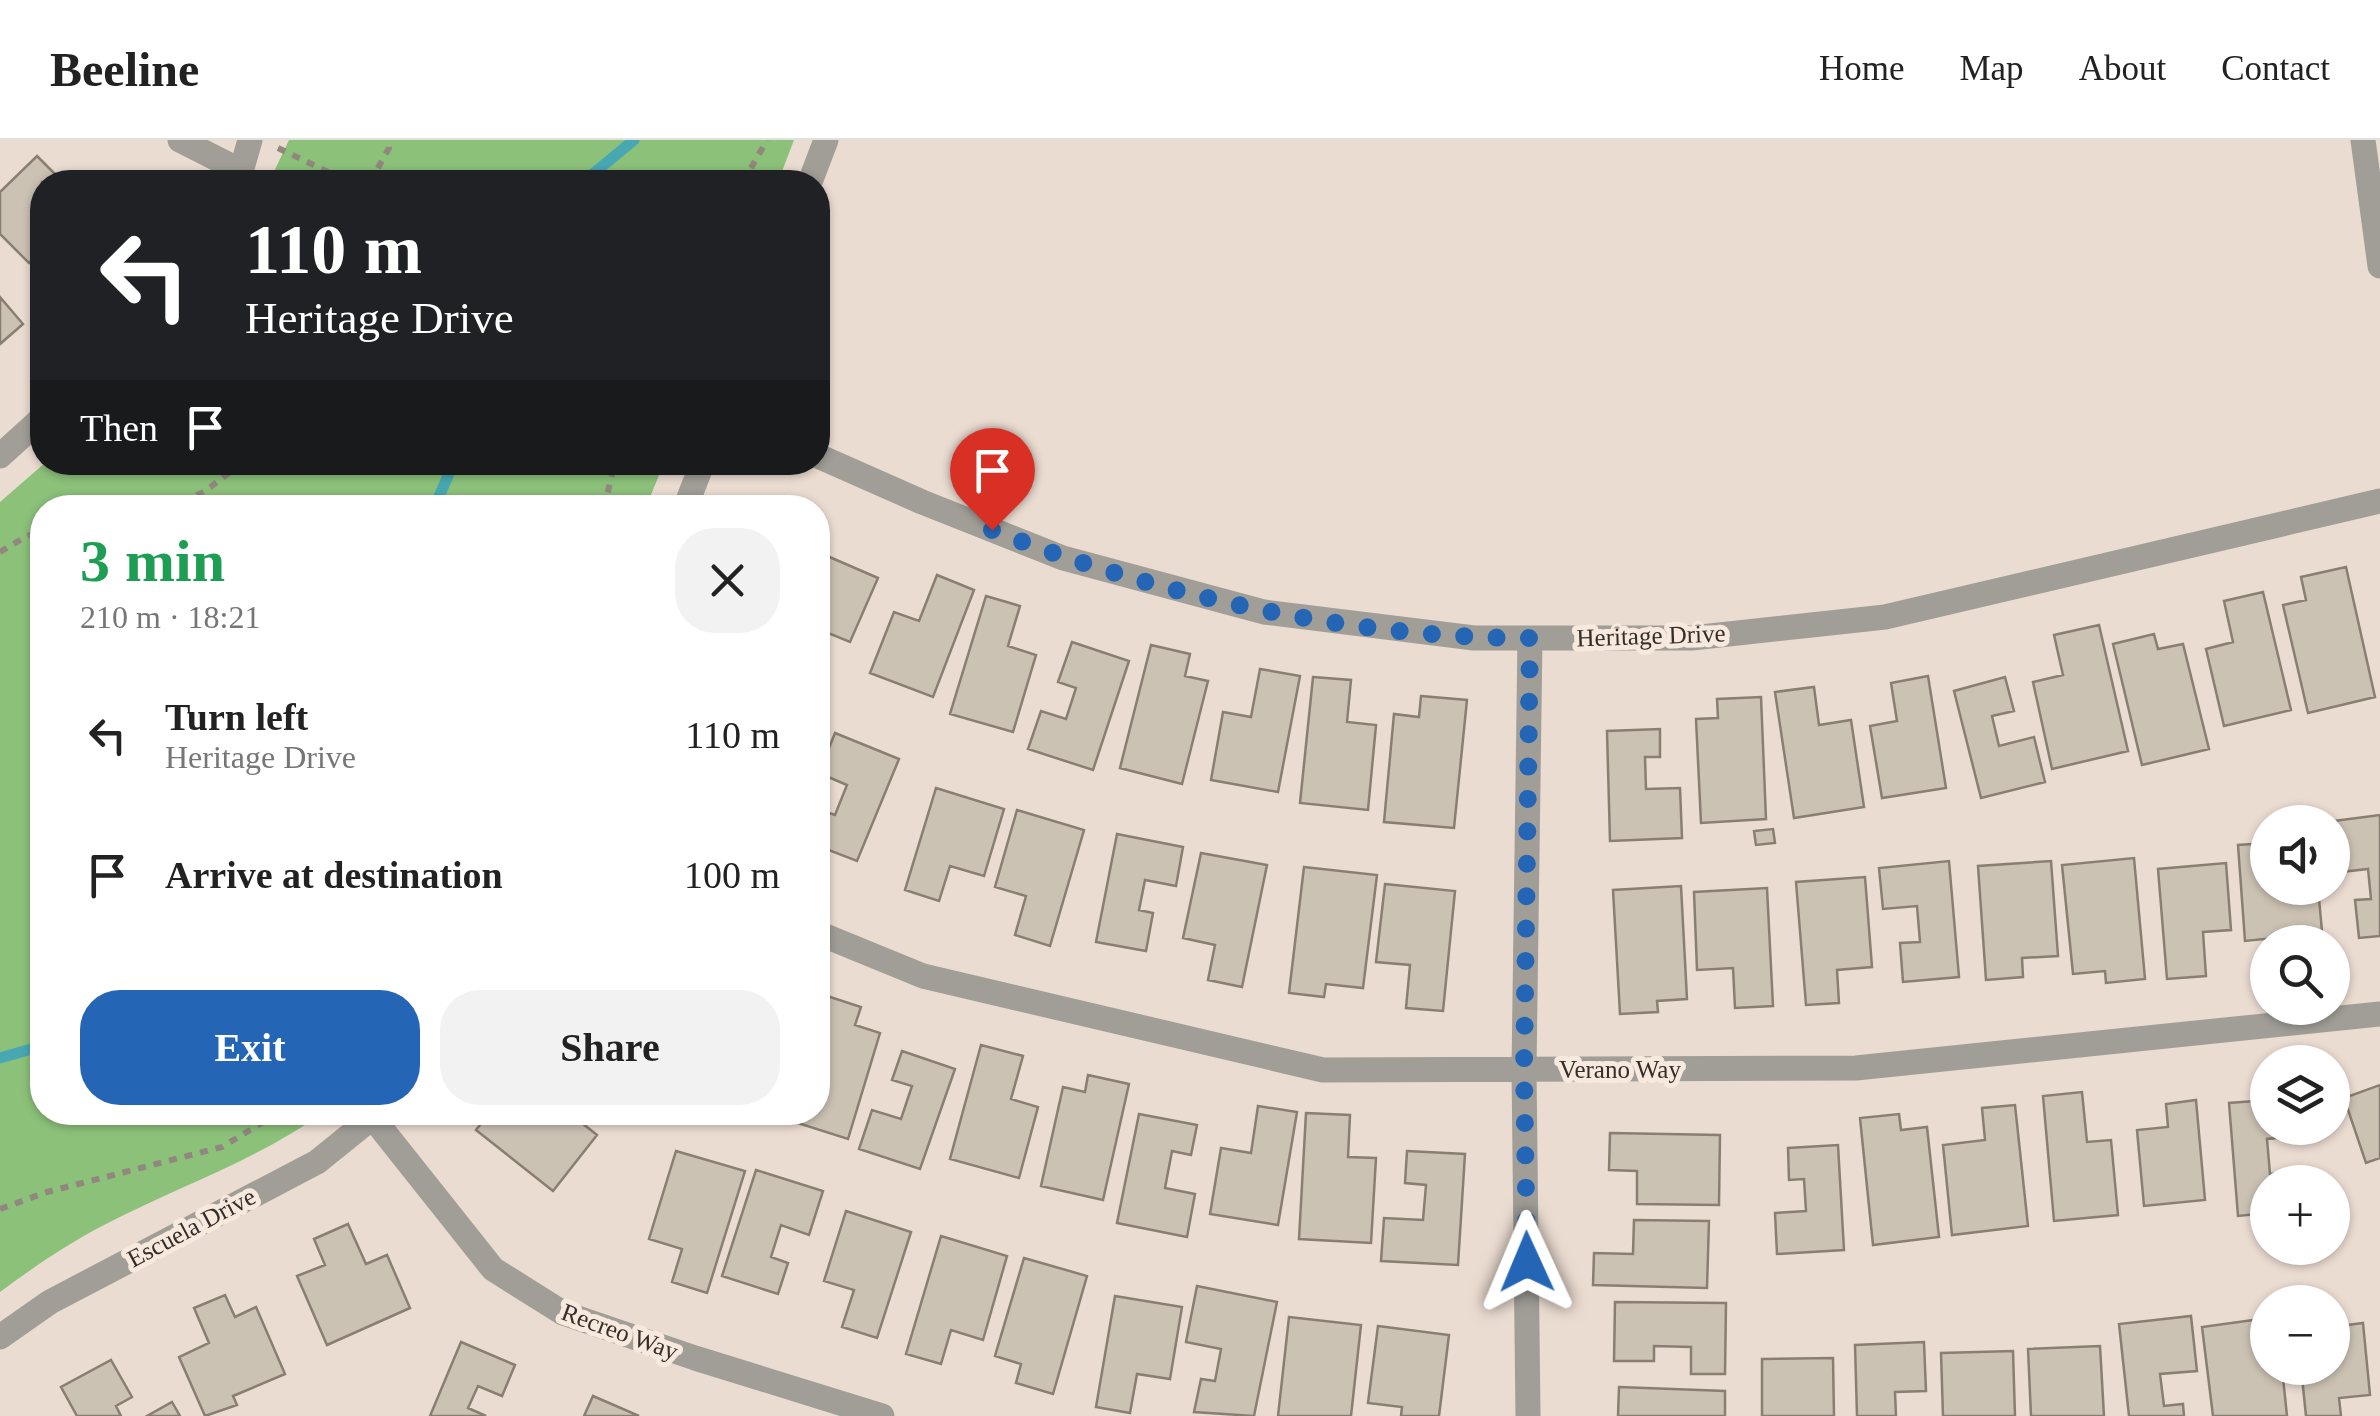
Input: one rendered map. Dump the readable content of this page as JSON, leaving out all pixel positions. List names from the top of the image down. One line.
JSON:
{"streets":{"street":["Heritage Drive","Verano Way","Escuela Drive","Recreo Way"]},"page":{"header":"Beeline","nav":["Home","Map","About","Contact"],"turn":["110 m","Heritage Drive"],"then":"Then","heading":["3 min","210 m · 18:21"],"list":[{"name":"Turn left","note":"Heritage Drive","value":"110 m"},{"name":"Arrive at destination","value":"100 m"}],"map_buttons":["+","−"],"buttons":["Exit","Share"]}}
